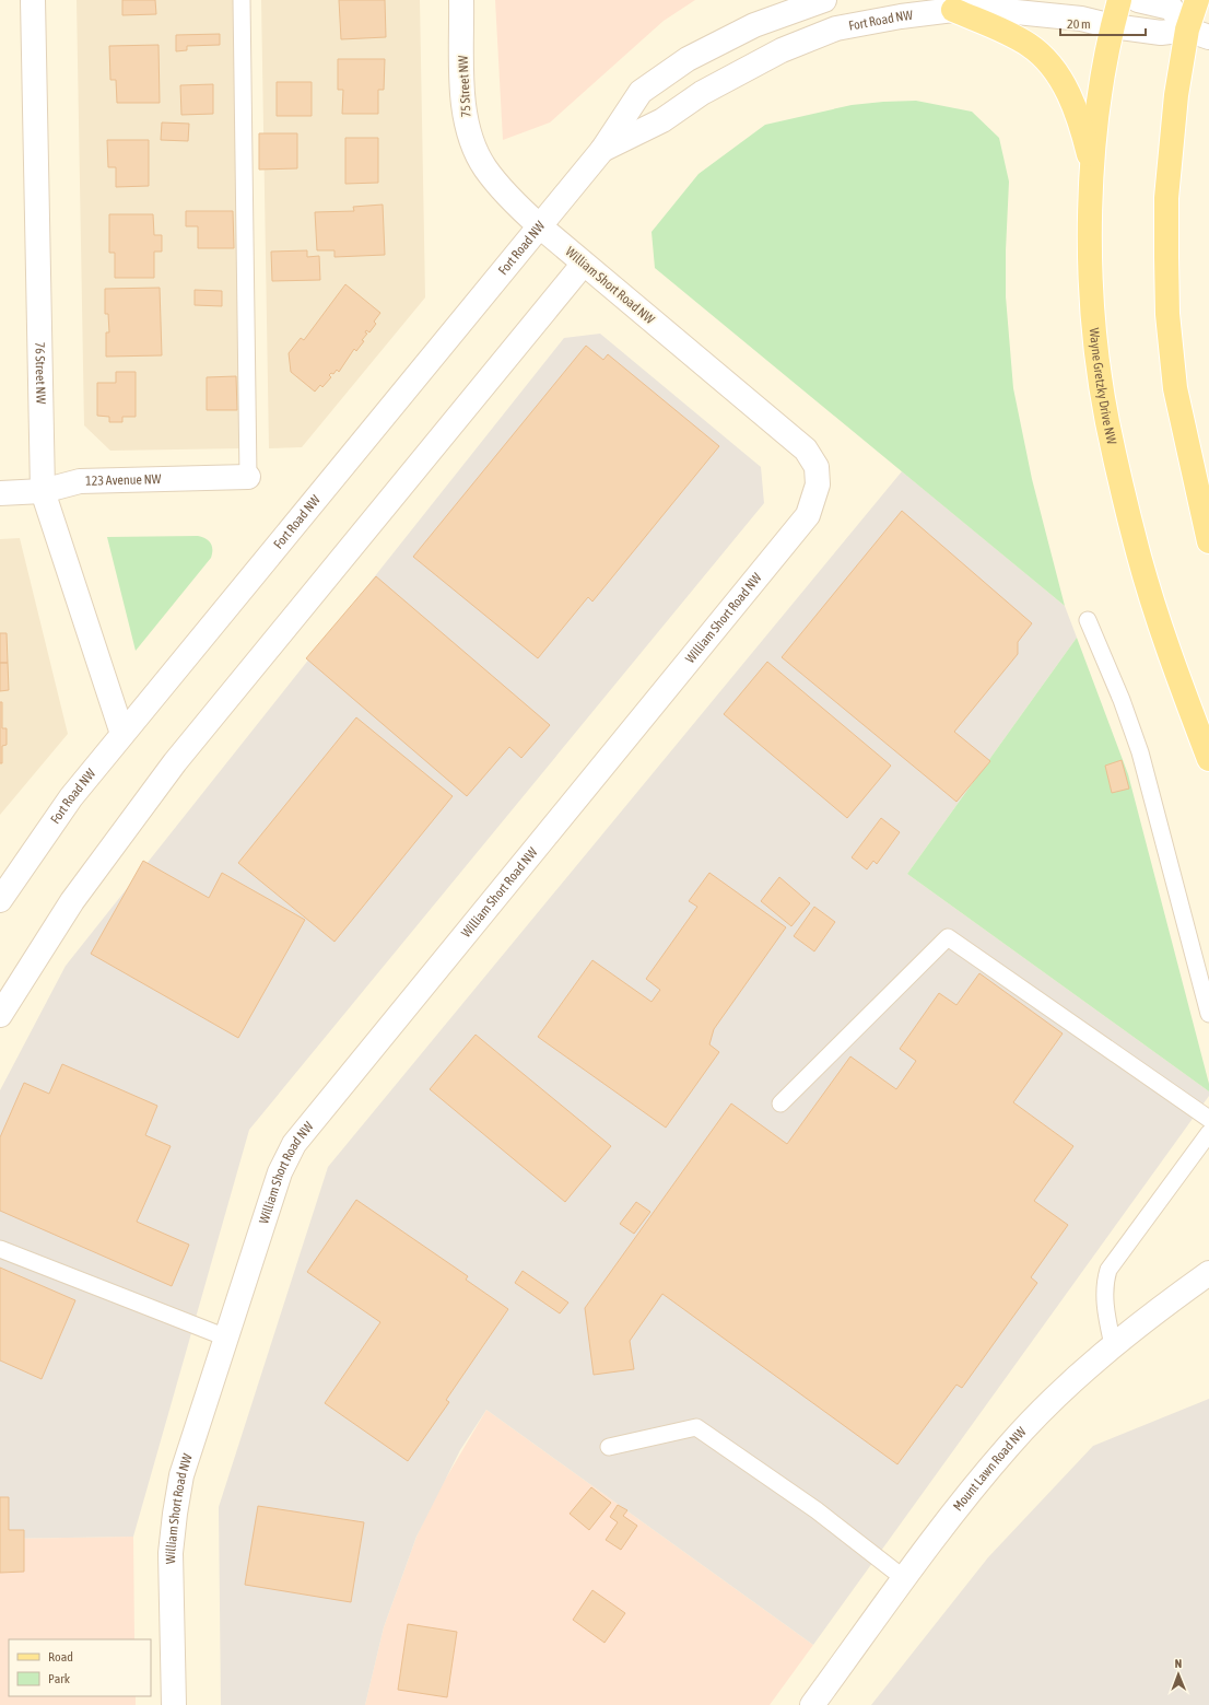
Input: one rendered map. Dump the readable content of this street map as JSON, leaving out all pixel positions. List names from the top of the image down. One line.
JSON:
{"streets":{"main road":["Wayne Gretzky Drive NW"],"street":["Fort Road NW","75 Street NW","William Short Road NW","76 Street NW","123 Avenue NW","Mount Lawn Road NW"]},"crossings":[["Fort Road NW","75 Street NW"],["Fort Road NW","William Short Road NW"],["Fort Road NW","76 Street NW"],["Fort Road NW","Wayne Gretzky Drive NW"],["75 Street NW","William Short Road NW"],["76 Street NW","123 Avenue NW"]],"legend":["Road","Park"],"scale_bar":"20 m","north":"top"}
